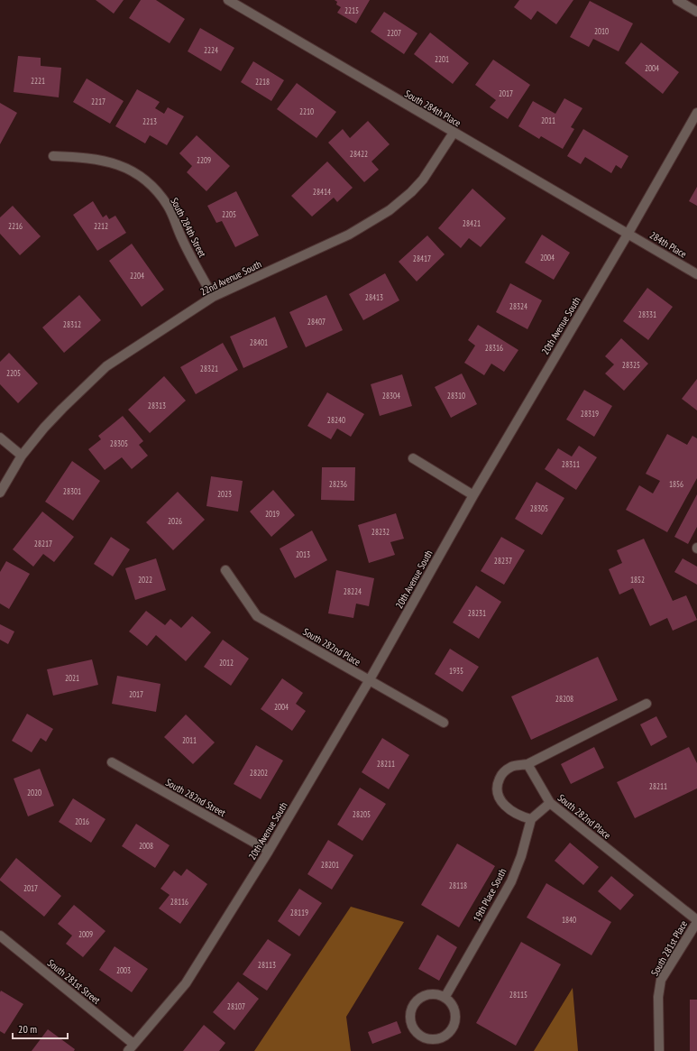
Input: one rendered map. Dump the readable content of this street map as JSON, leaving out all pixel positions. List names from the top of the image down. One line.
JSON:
{"streets":{"street":["South 284th Place","South 284th Street","284th Place","22nd Avenue South","20th Avenue South","South 282nd Place","South 282nd Street","19th Place South","South 281st Place","South 281st Street"]},"crossings":[["South 284th Place","284th Place"],["South 284th Place","22nd Avenue South"],["South 284th Place","20th Avenue South"],["South 284th Street","22nd Avenue South"],["284th Place","20th Avenue South"],["20th Avenue South","South 282nd Place"],["20th Avenue South","South 282nd Street"],["20th Avenue South","South 281st Street"],["South 282nd Place","19th Place South"],["South 282nd Place","South 281st Place"]],"house_numbers":["2215","2010","2207","2224","2201","2004","2221","2218","2017","2217","2210","2011","2213","28422","2209","28414","2205","28421","2216","2212","2004","28417","2204","28413","28324","28331","28407","28312","28401","28316","28325","28321","2205","28304","28310","28313","28319","28240","28305","28311","28236","1856","28301","2023","28305","2019","2026","28232","28217","2013","28237","2022","1852","28224","28231","2012","1935","2021","2017","28208","2004","2011","28211","28202","28211","2020","28205","2016","2008","28201","28118","2017","28116","28119","1840","2009","28113","2003","28115","28107"],"scale_bar":"20 m"}
